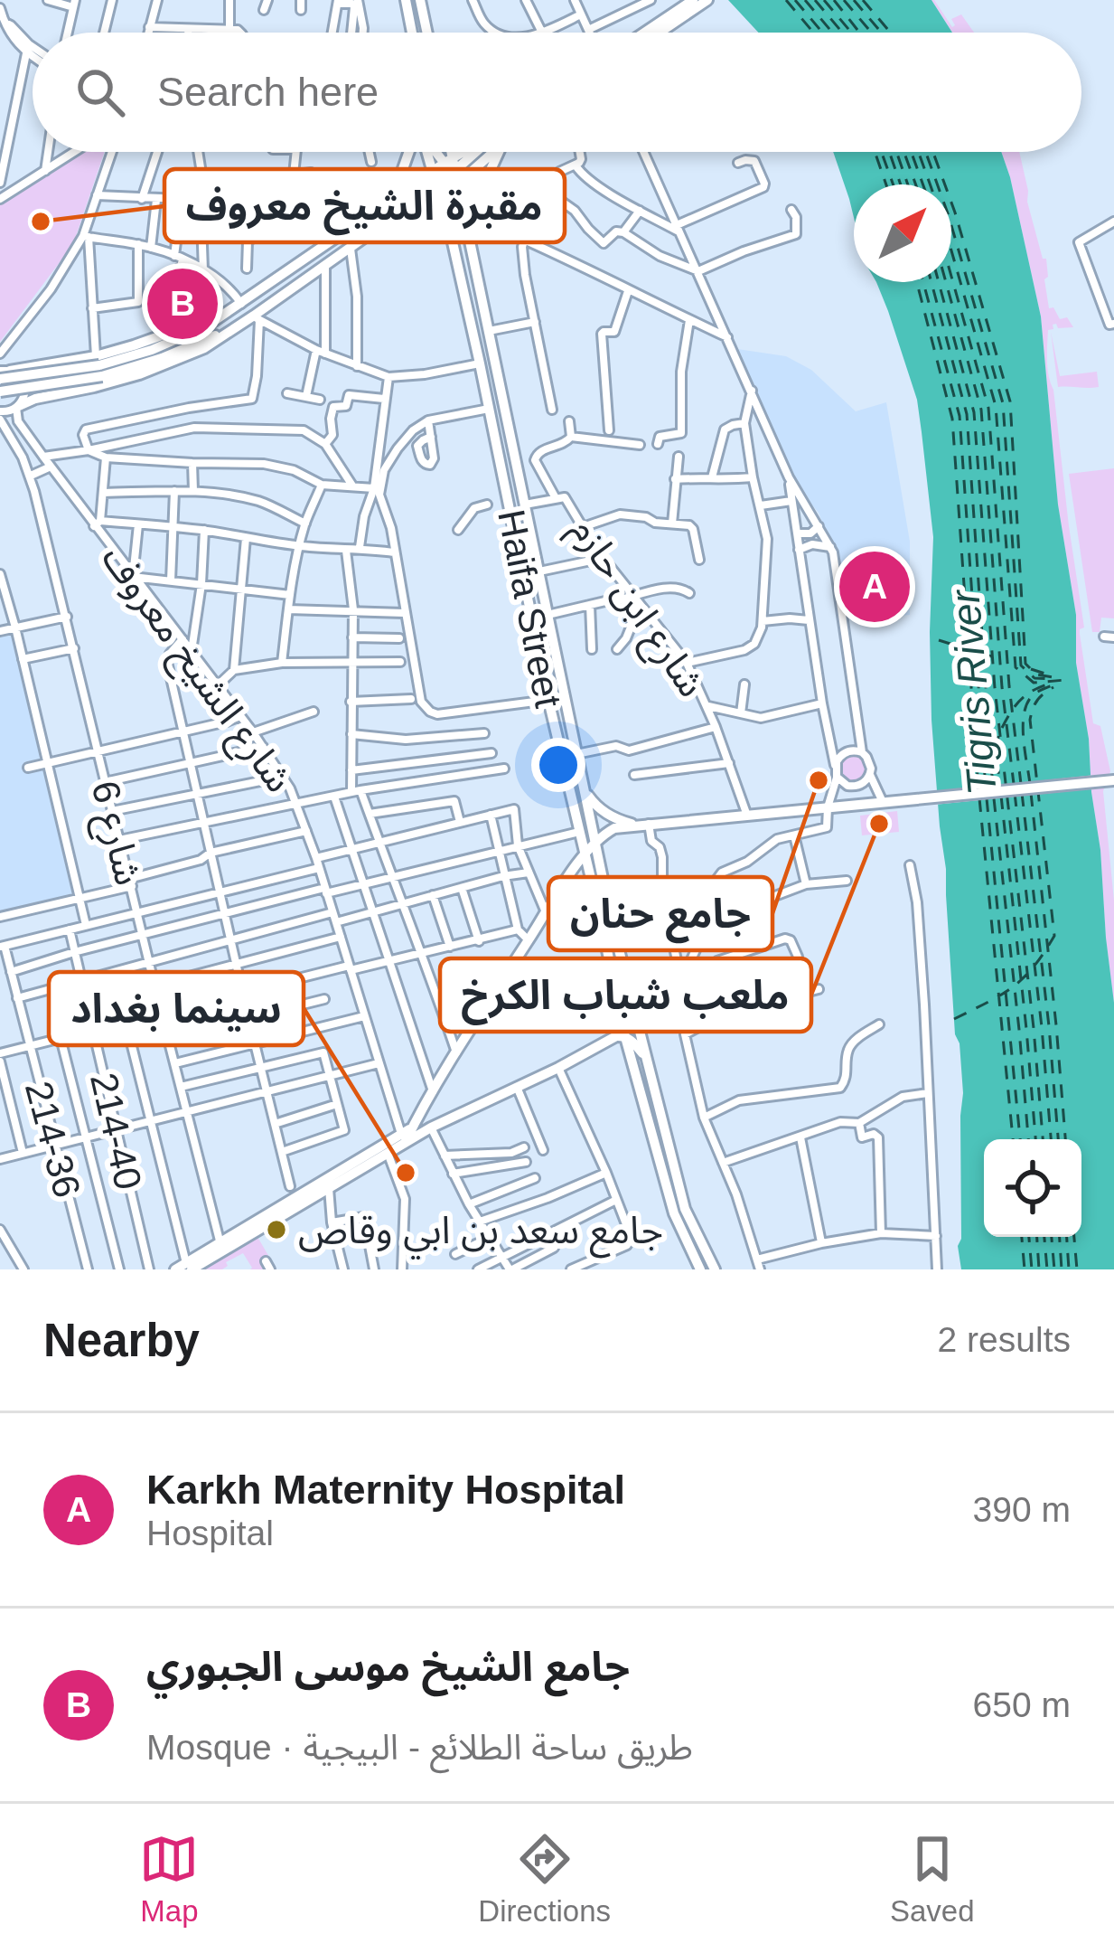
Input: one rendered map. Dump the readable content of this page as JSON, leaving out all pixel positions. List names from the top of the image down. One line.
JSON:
{"streets":{"main road":["Haifa Street"],"street":["شارع ابن حازم","شارع الشيخ معروف","شارع 6","214-40","214-36"]},"crossings":[["شارع ابن حازم","Haifa Street"]],"water":["Tigris River"],"places":["مقبرة الشيخ معروف","جامع حنان","ملعب شباب الكرخ","سينما بغداد","جامع سعد بن ابي وقاص"],"north":"top right","page":{"search":"Search here","pins":["B","A"],"heading":["Nearby","2 results"],"list":[{"mark":"A","name":"Karkh Maternity Hospital","note":"Hospital","value":"390 m"},{"mark":"B","name":"جامع الشيخ موسى الجبوري","note":"Mosque · طريق ساحة الطلائع - البيجية","value":"650 m"}],"nav":["Map","Directions","Saved"]}}
